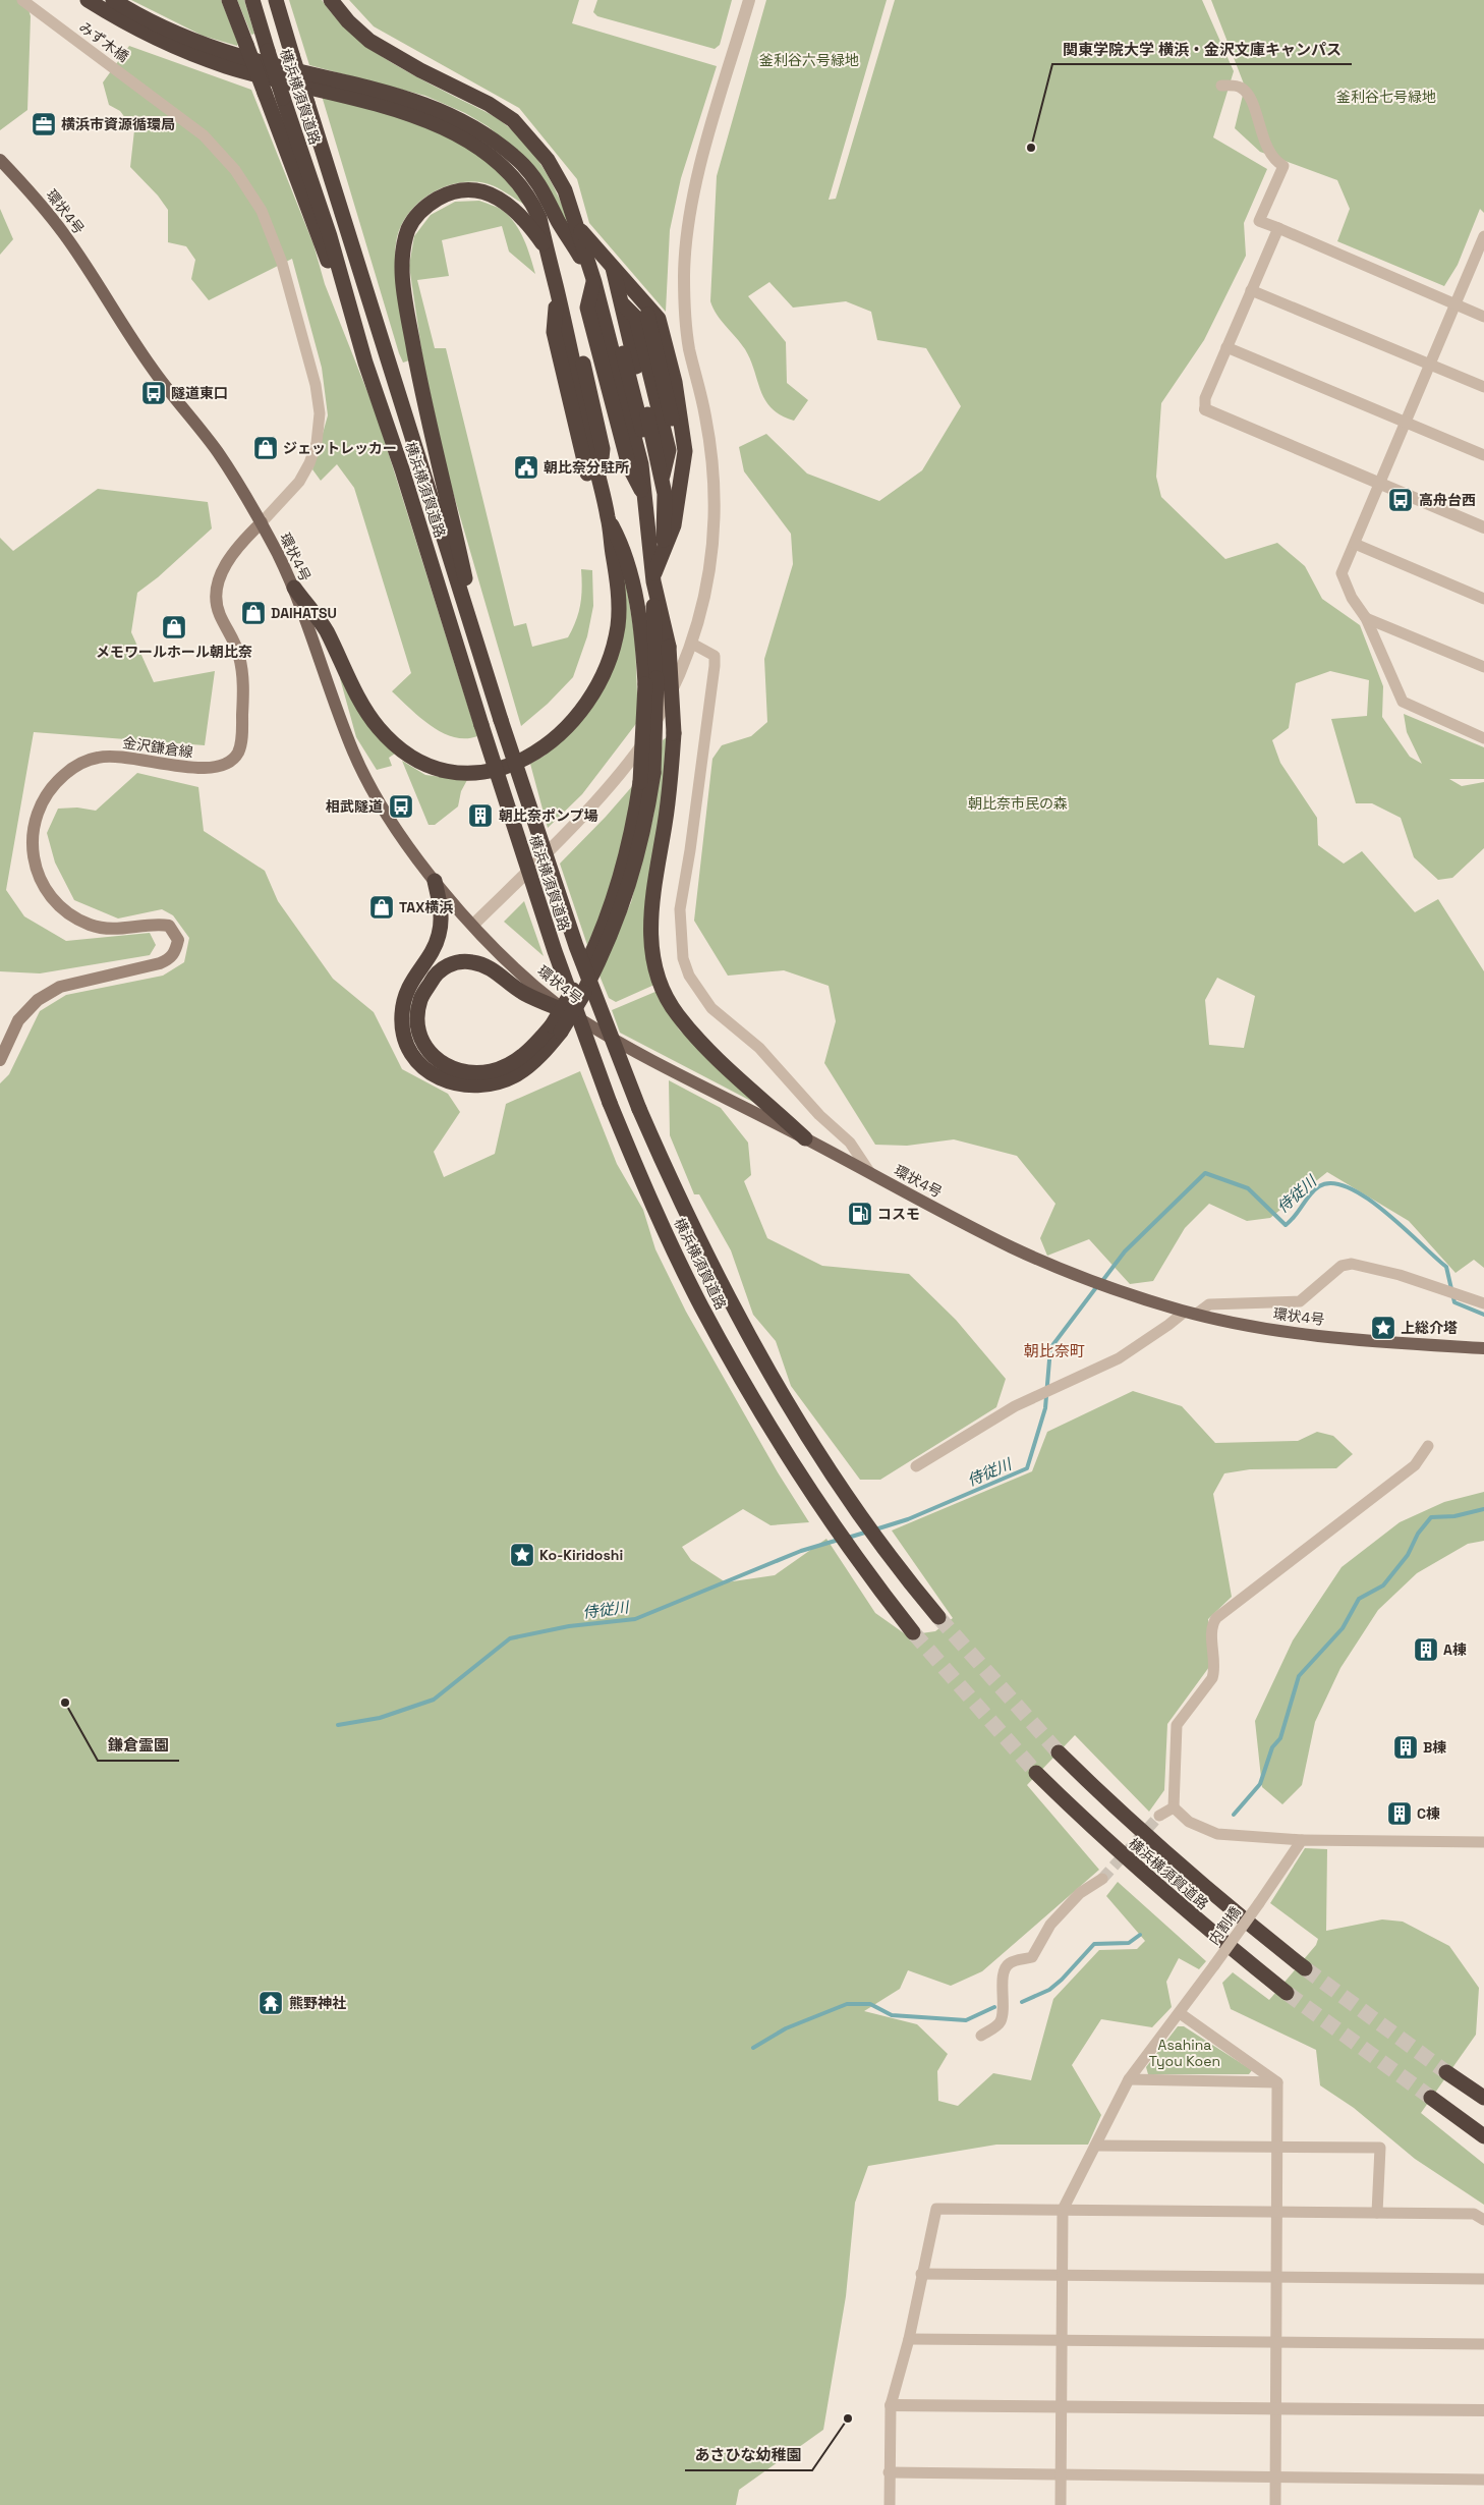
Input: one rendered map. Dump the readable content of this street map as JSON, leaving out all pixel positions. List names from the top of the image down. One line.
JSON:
{"streets":{"highway":["横浜横須賀道路"],"main road":["環状4号","金沢鎌倉線"],"street":["みず木橋","内割橋"]},"crossings":[["みず木橋","環状4号"],["みず木橋","金沢鎌倉線"],["環状4号","金沢鎌倉線"]],"districts":["朝比奈町"],"water":["侍従川"],"parks":["釜利谷六号緑地","釜利谷七号緑地","朝比奈市民の森","Asahina Tyou Koen"],"places":{"office":["横浜市資源循環局"],"other":["関東学院大学 横浜・金沢文庫キャンパス","鎌倉霊園","あさひな幼稚園"],"bus stop":["隧道東口","高舟台西","相武隧道"],"shop":["ジェットレッカー","DAIHATSU","メモワールホール朝比奈","TAX横浜"],"public building":["朝比奈分駐所"],"building":["朝比奈ポンプ場","A棟","B棟","C棟"],"fuel station":["コスモ"],"place":["上総介塔","Ko-Kiridoshi"],"temple":["熊野神社"]}}
